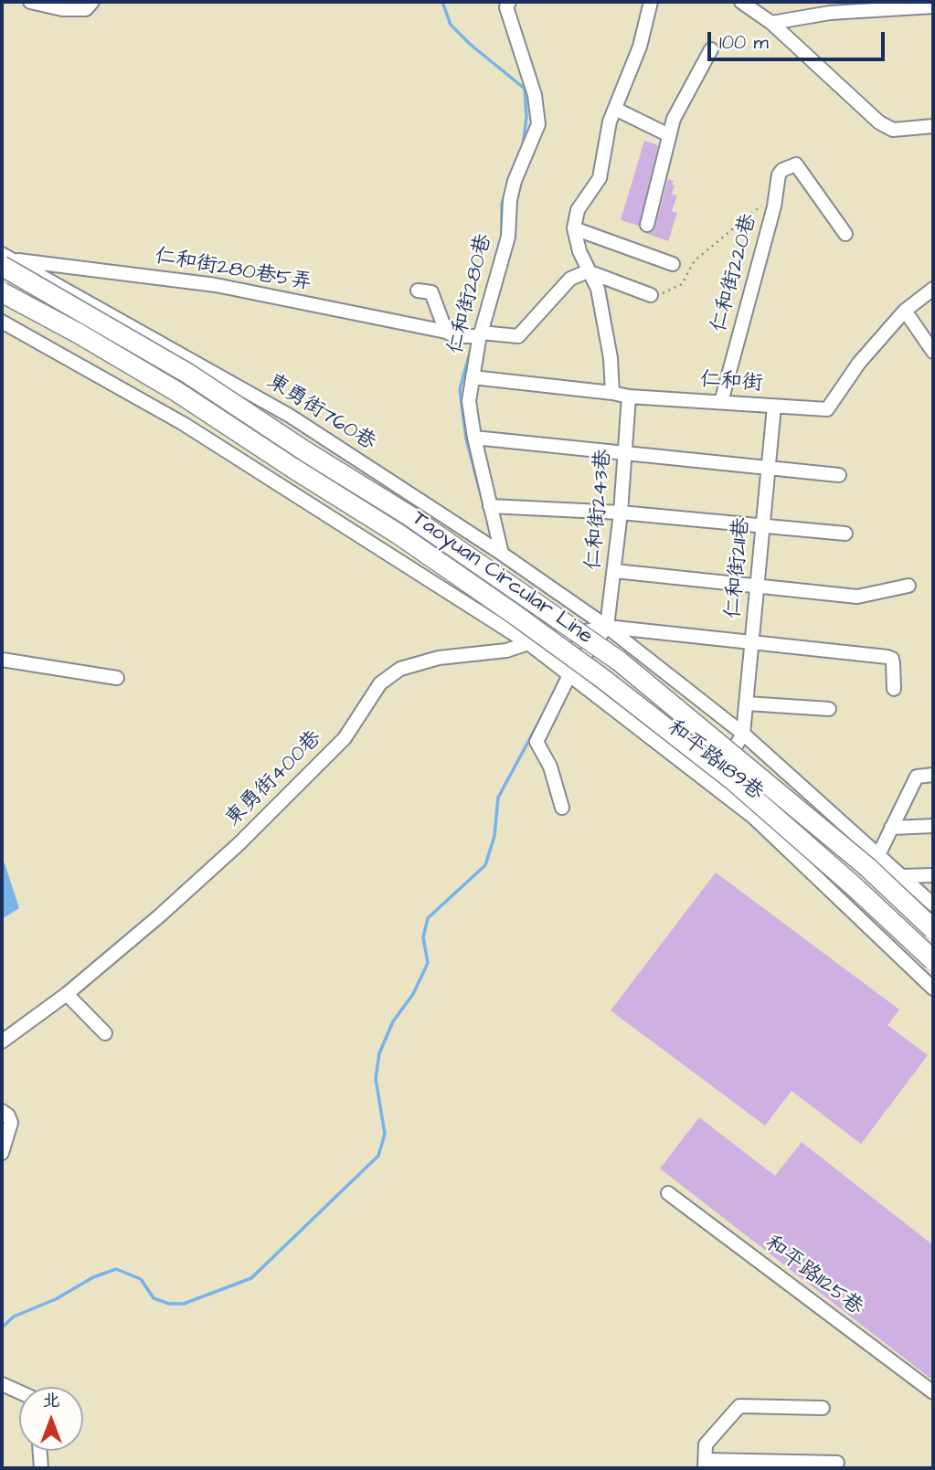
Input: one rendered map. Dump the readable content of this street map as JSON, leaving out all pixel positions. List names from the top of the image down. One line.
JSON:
{"streets":{"highway":["Taoyuan Circular Line"],"street":["仁和街280巷5弄","仁和街220巷","仁和街280巷","仁和街","東勇街760巷","仁和街243巷","仁和街211巷","和平路1189巷","東勇街400巷","和平路1125巷"]},"crossings":[["仁和街280巷5弄","仁和街280巷"],["仁和街280巷5弄","東勇街760巷"],["仁和街280巷5弄","Taoyuan Circular Line"],["仁和街220巷","仁和街"],["仁和街280巷","仁和街"],["仁和街280巷","東勇街760巷"],["仁和街","仁和街243巷"],["仁和街","仁和街211巷"],["東勇街760巷","仁和街243巷"],["東勇街760巷","Taoyuan Circular Line"],["東勇街760巷","和平路1189巷"],["東勇街760巷","東勇街400巷"],["仁和街243巷","和平路1189巷"],["仁和街243巷","東勇街400巷"],["仁和街211巷","和平路1189巷"],["和平路1189巷","東勇街400巷"]],"scale_bar":"100 m","north":"top"}
